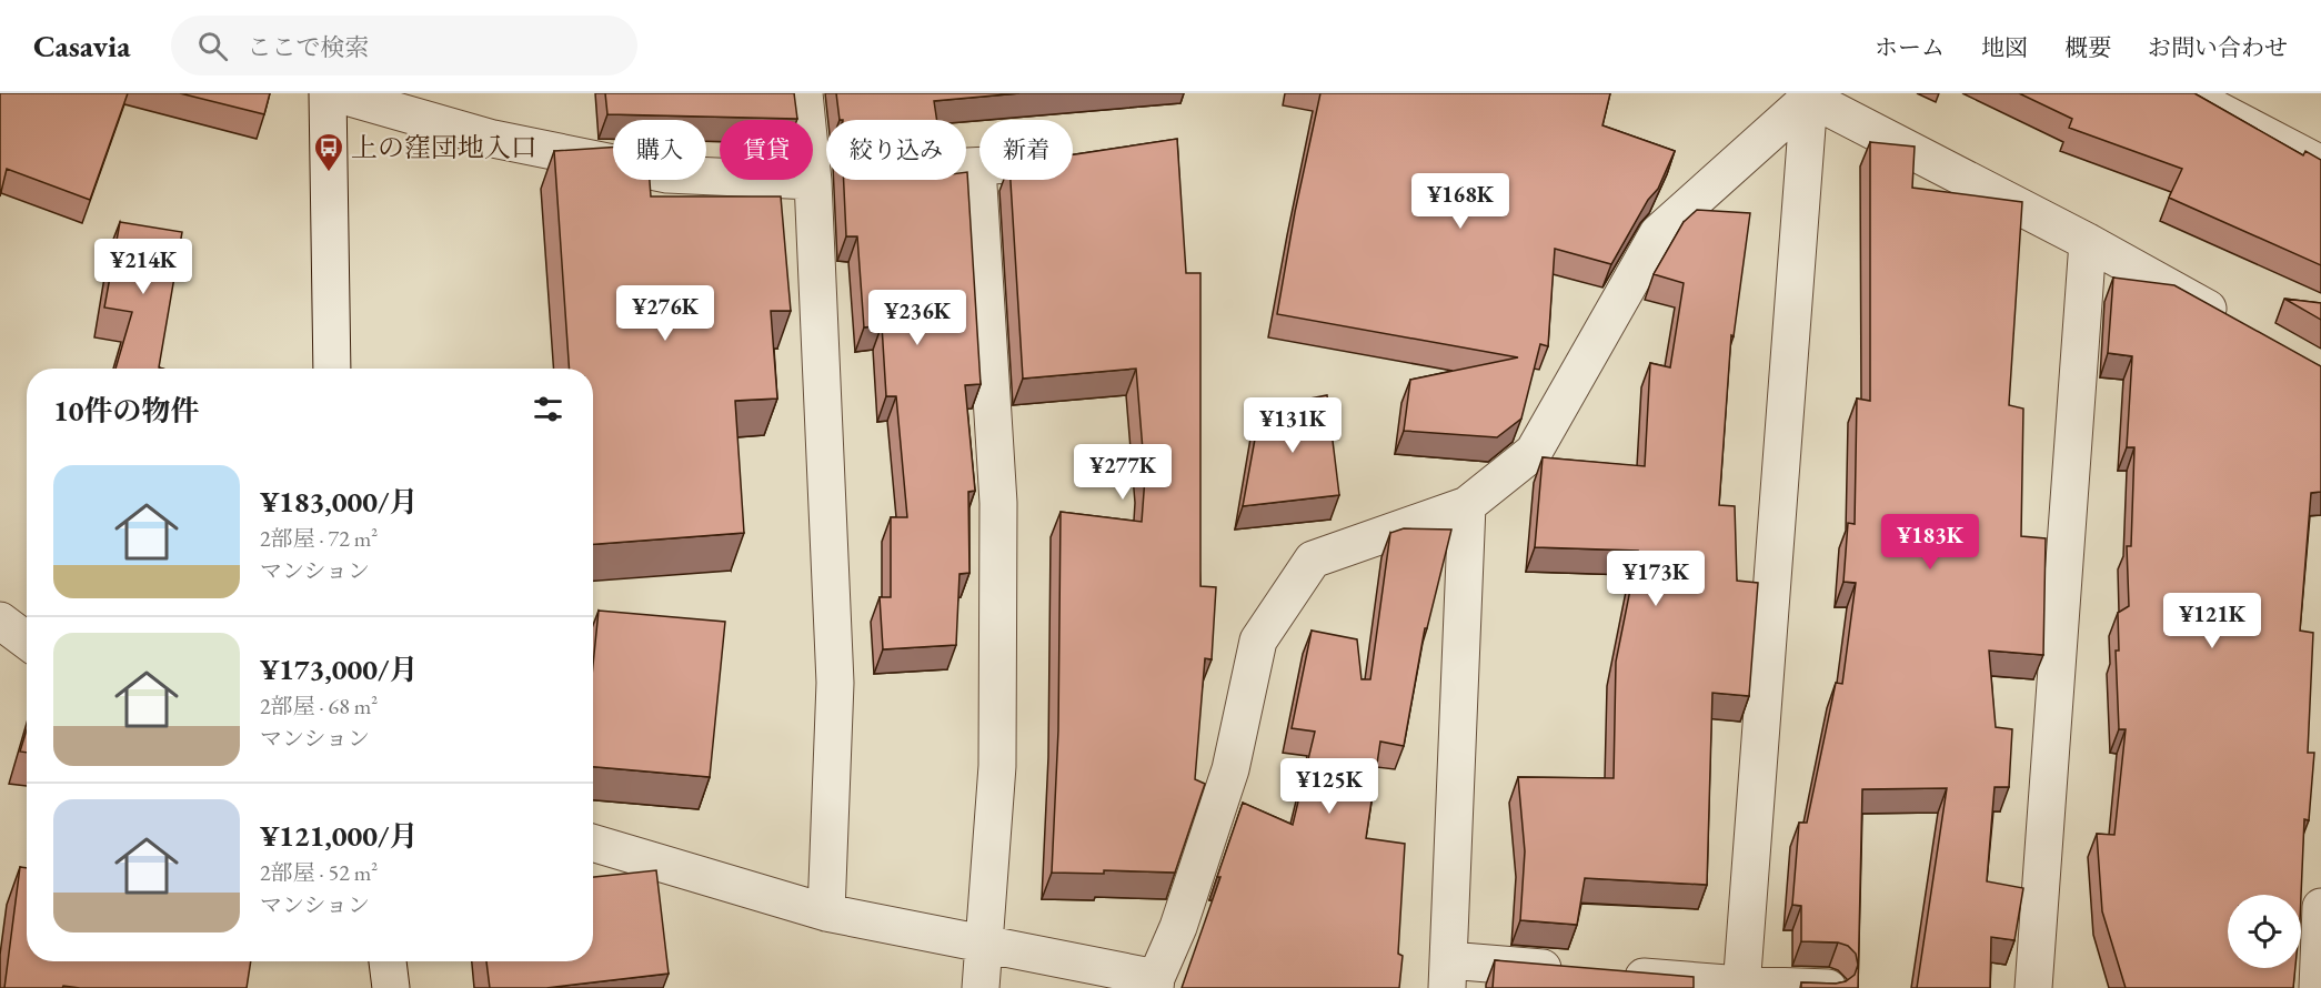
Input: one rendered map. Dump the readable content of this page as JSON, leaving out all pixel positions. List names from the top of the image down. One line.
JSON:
{"places":{"bus stop":["上の窪団地入口"]},"page":{"header":"Casavia","search":"ここで検索","nav":["ホーム","地図","概要","お問い合わせ"],"chip":["購入","賃貸","絞り込み","新着"],"price":["¥168K","¥214K","¥276K","¥236K","¥131K","¥277K","¥183K","¥173K","¥121K","¥125K"],"heading":"10件の物件","list":[{"name":"¥183,000/月","note":"2部屋 · 72 m² · マンション"},{"name":"¥173,000/月","note":"2部屋 · 68 m² · マンション"},{"name":"¥121,000/月","note":"2部屋 · 52 m² · マンション"}]}}
